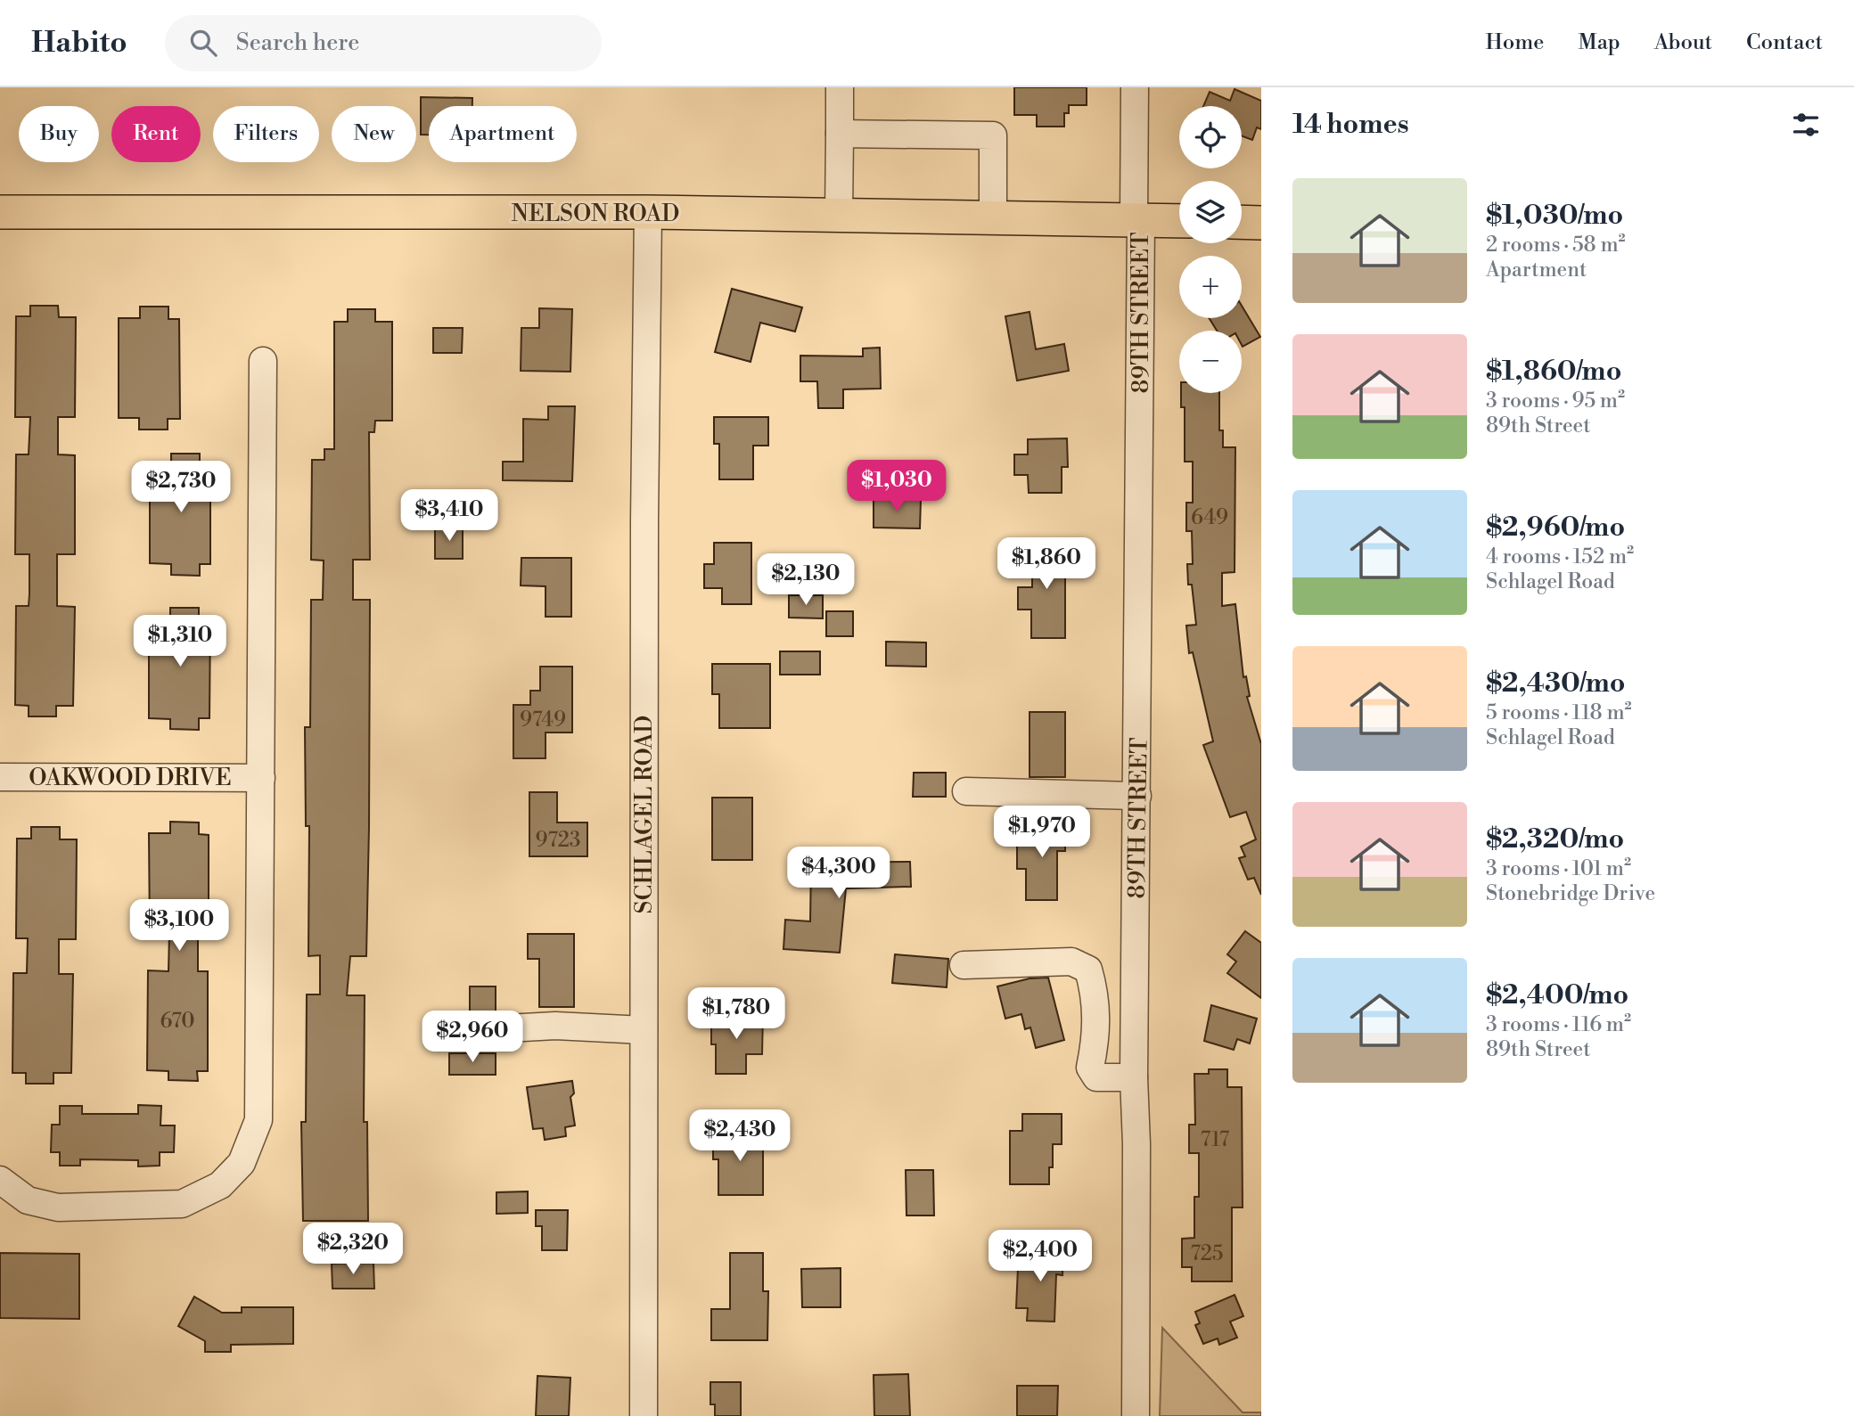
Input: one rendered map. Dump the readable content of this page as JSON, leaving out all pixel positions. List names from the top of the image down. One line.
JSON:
{"streets":{"main road":["NELSON ROAD"],"street":["89TH STREET","OAKWOOD DRIVE","SCHLAGEL ROAD"]},"crossings":[["NELSON ROAD","89TH STREET"],["NELSON ROAD","SCHLAGEL ROAD"]],"house_numbers":["649","9749","9723","670","717","725"],"page":{"header":"Habito","search":"Search here","nav":["Home","Map","About","Contact"],"heading":"14 homes","map_buttons":["+","−"],"chip":["Buy","Rent","Filters","New","Apartment"],"list":[{"name":"$1,030/mo","note":"2 rooms · 58 m² · Apartment"},{"name":"$1,860/mo","note":"3 rooms · 95 m² · 89th Street"},{"name":"$2,960/mo","note":"4 rooms · 152 m² · Schlagel Road"},{"name":"$2,430/mo","note":"5 rooms · 118 m² · Schlagel Road"},{"name":"$2,320/mo","note":"3 rooms · 101 m² · Stonebridge Drive"},{"name":"$2,400/mo","note":"3 rooms · 116 m² · 89th Street"}],"price":["$1,030","$2,730","$3,410","$1,860","$2,130","$1,310","$1,970","$4,300","$3,100","$1,780","$2,960","$2,430","$2,320","$2,400"]}}
